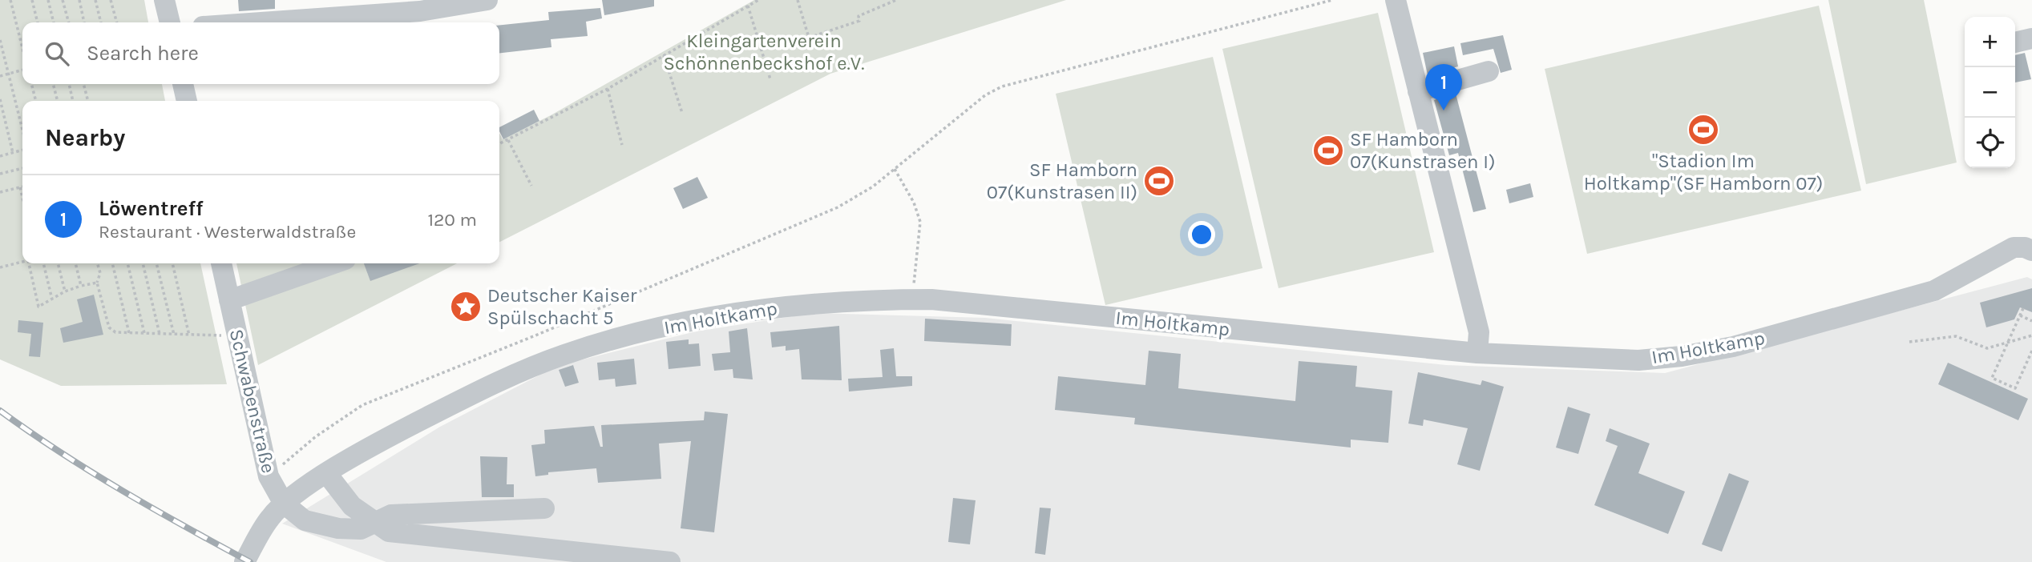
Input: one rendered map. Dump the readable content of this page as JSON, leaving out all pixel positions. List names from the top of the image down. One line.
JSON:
{"streets":{"street":["Im Holtkamp","Schwabenstraße"]},"crossings":[["Im Holtkamp","Schwabenstraße"]],"parks":["Kleingartenverein Schönnenbeckshof e.V."],"places":{"sports":["\"Stadion Im Holtkamp\"(SF Hamborn 07)","SF Hamborn 07(Kunstrasen I)","SF Hamborn 07(Kunstrasen II)"],"place":["Deutscher Kaiser Spülschacht 5"]},"page":{"map_buttons":["+","−"],"search":"Search here","pins":"1","heading":"Nearby","list":[{"mark":"1","name":"Löwentreff","note":"Restaurant · Westerwaldstraße","value":"120 m"}]}}
